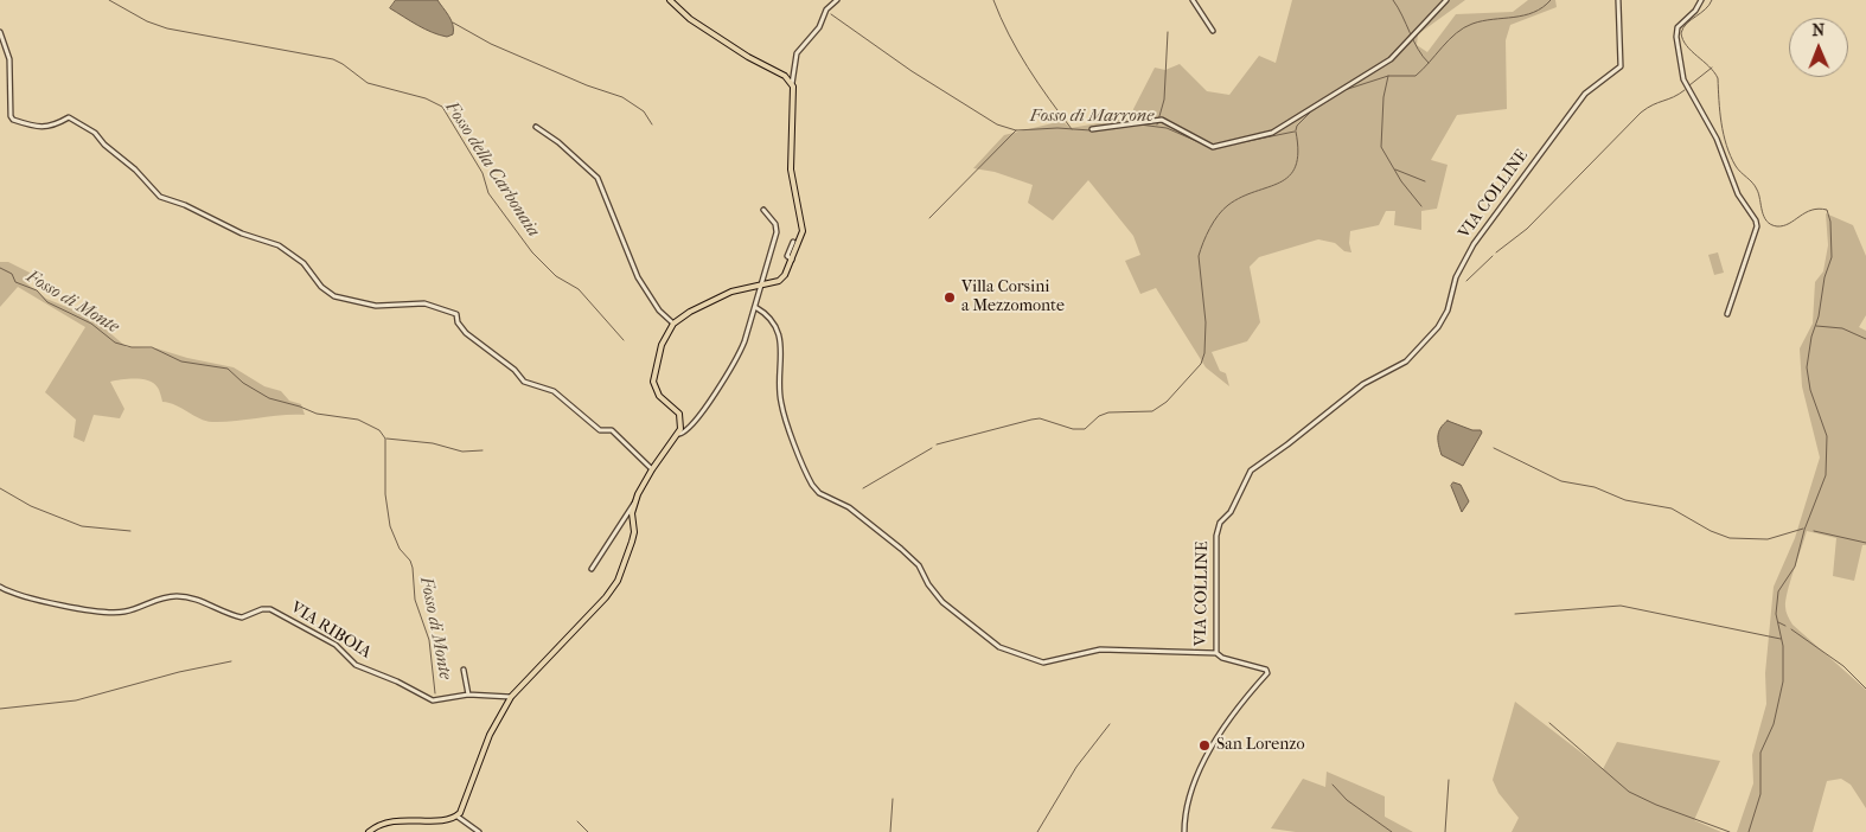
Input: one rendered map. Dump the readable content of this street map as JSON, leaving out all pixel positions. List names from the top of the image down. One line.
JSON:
{"streets":{"street":["VIA COLLINE","VIA RIBOIA"]},"water":["Fosso di Marrone","Fosso della Carbonaia","Fosso di Monte"],"places":["Villa Corsini a Mezzomonte","San Lorenzo"],"north":"top"}
